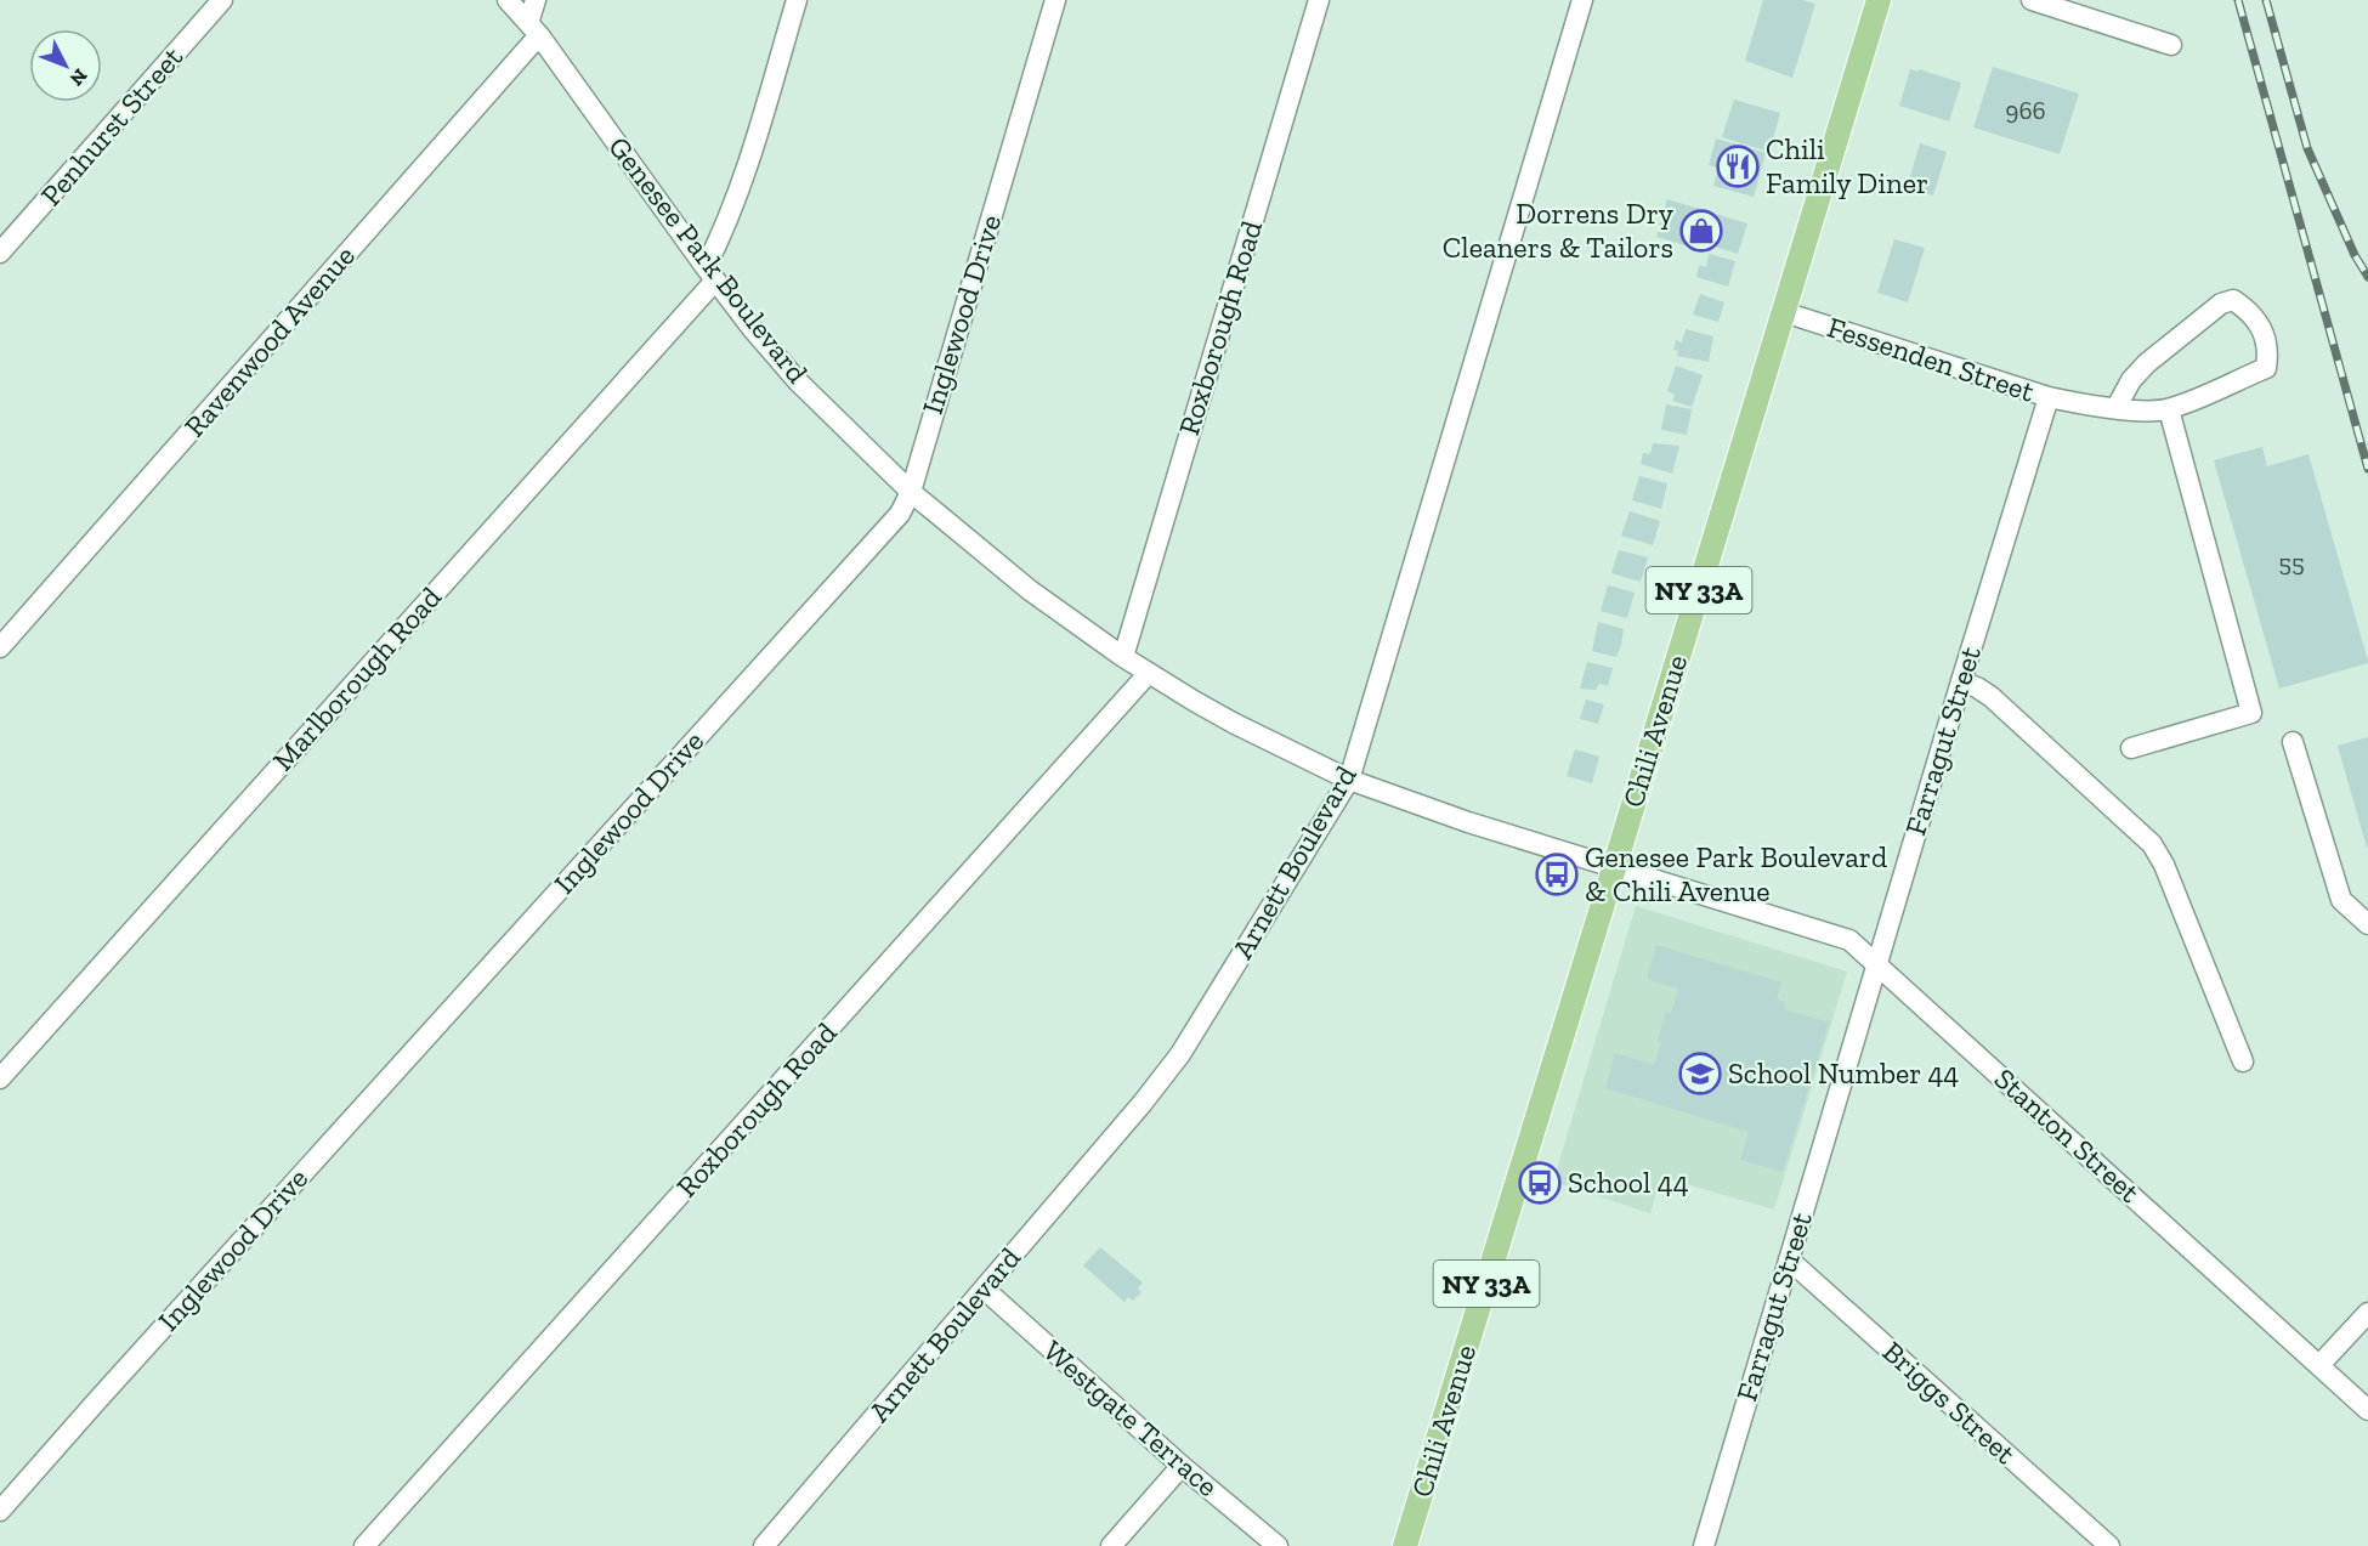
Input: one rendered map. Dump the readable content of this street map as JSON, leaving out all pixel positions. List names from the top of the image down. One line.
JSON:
{"streets":{"main road":["NY 33A","Chili Avenue"],"street":["Penhurst Street","Genesee Park Boulevard","Inglewood Drive","Roxborough Road","Ravenwood Avenue","Fessenden Street","Marlborough Road","Farragut Street","Arnett Boulevard","Stanton Street","Briggs Street","Westgate Terrace"]},"crossings":[["Genesee Park Boulevard","Inglewood Drive"],["Genesee Park Boulevard","Roxborough Road"],["Genesee Park Boulevard","Ravenwood Avenue"],["Genesee Park Boulevard","Marlborough Road"],["Genesee Park Boulevard","Chili Avenue"],["Genesee Park Boulevard","Arnett Boulevard"],["Genesee Park Boulevard","Stanton Street"],["Fessenden Street","Chili Avenue"],["Fessenden Street","Farragut Street"],["Chili Avenue","Stanton Street"],["Farragut Street","Stanton Street"],["Farragut Street","Briggs Street"],["Arnett Boulevard","Westgate Terrace"]],"places":{"restaurant":["Chili Family Diner"],"shop":["Dorrens Dry Cleaners & Tailors"],"bus stop":["Genesee Park Boulevard & Chili Avenue","School 44"],"school or university":["School Number 44"]},"house_numbers":["966","55"],"north":"bottom right"}
